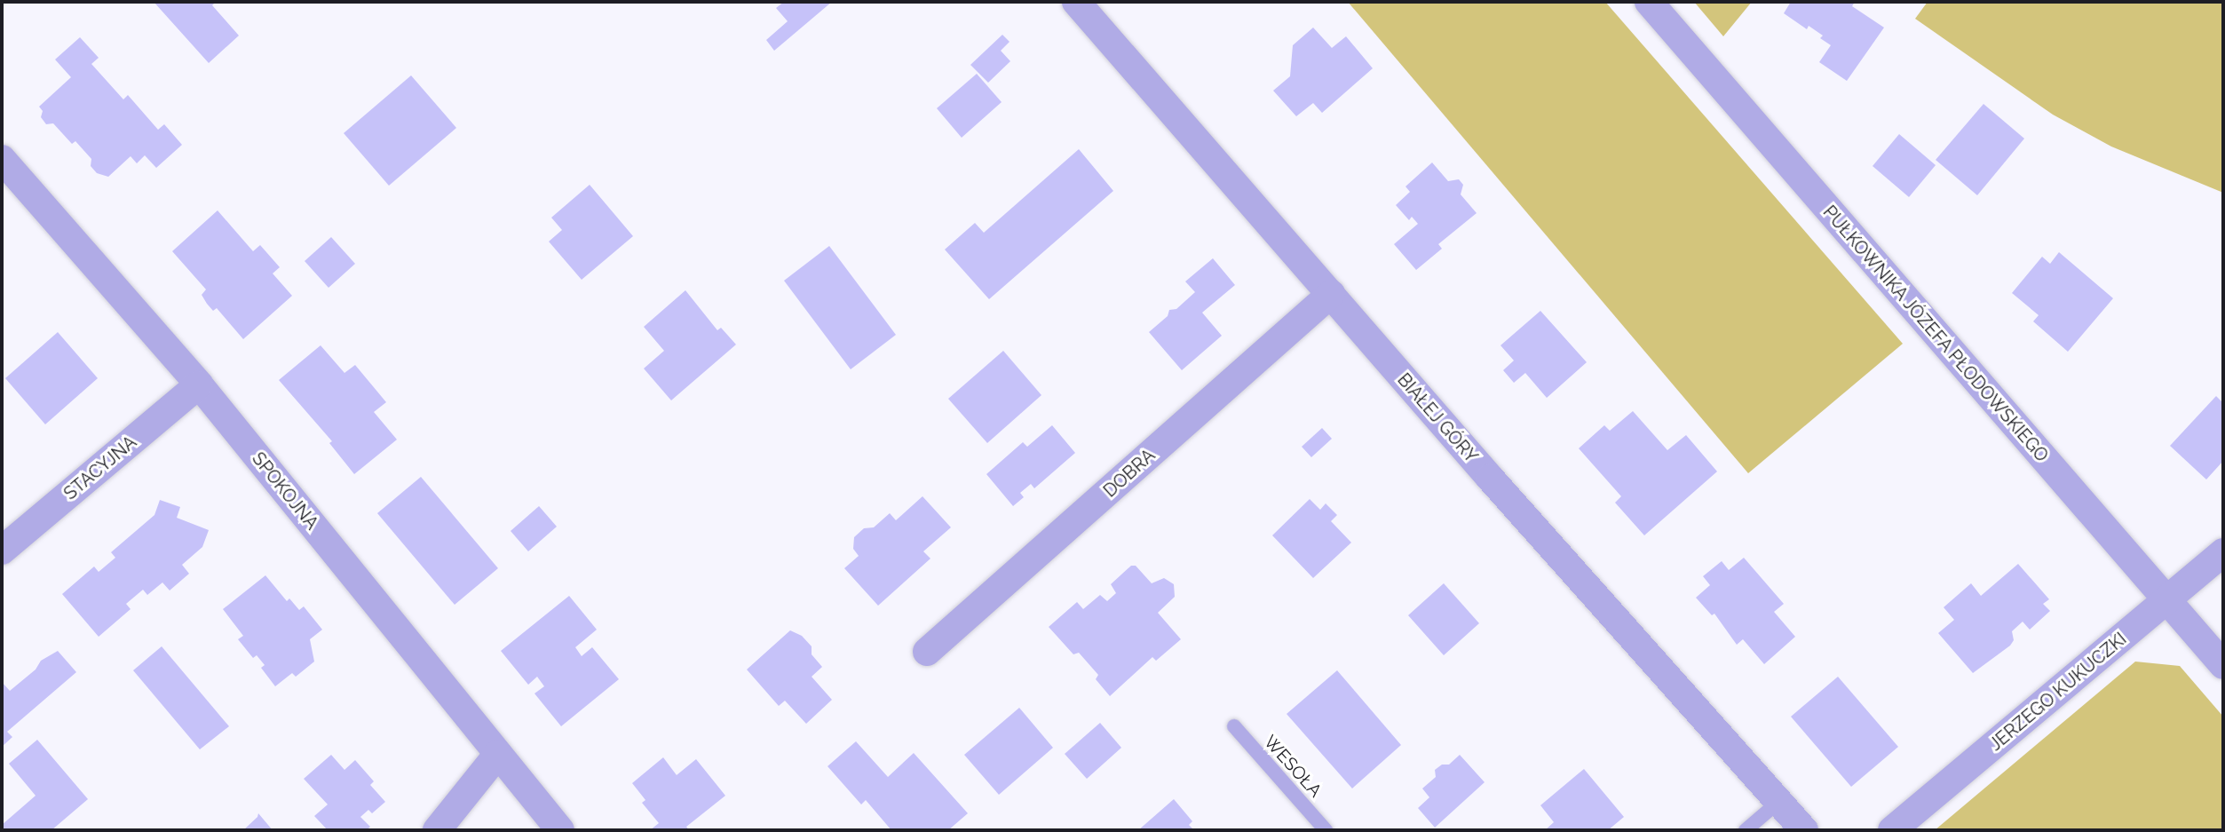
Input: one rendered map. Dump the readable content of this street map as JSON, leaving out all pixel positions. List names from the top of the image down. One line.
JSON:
{"streets":{"street":["PUŁKOWNIKA JÓZEFA PŁODOWSKIEGO","BIAŁEJ GÓRY","STACYJNA","DOBRA","SPOKOJNA","JERZEGO KUKUCZKI"],"lane":["WESOŁA"]},"crossings":[["PUŁKOWNIKA JÓZEFA PŁODOWSKIEGO","JERZEGO KUKUCZKI"],["BIAŁEJ GÓRY","DOBRA"],["STACYJNA","SPOKOJNA"]]}
